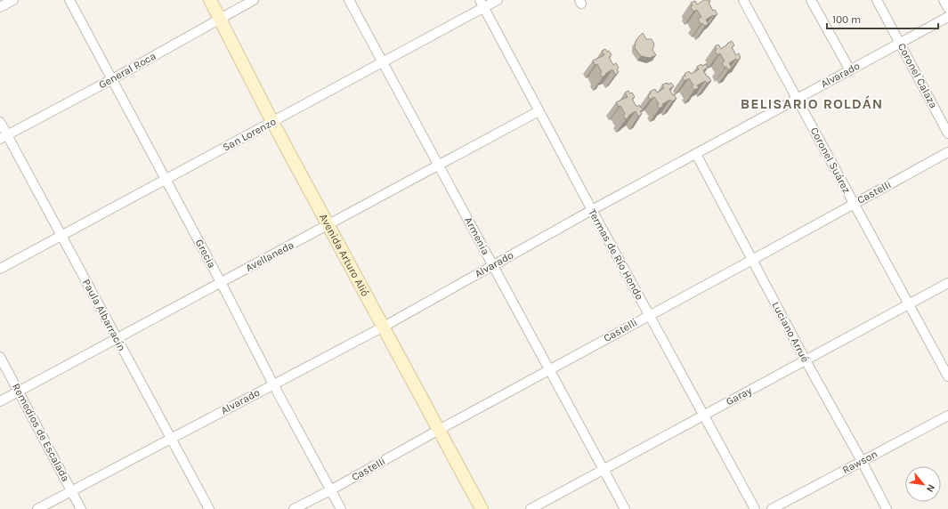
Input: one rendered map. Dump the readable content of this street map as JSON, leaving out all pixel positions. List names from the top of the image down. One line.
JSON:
{"streets":{"main road":["Avenida Arturo Alió"],"street":["General Roca","Alvarado","Coronel Calaza","San Lorenzo","Coronel Suárez","Castelli","Armenia","Grecia","Termas de Río Hondo","Avellaneda","Paula Albarracín","Luciano Arrué","Garay","Remedios de Escalada","Rawson"]},"crossings":[["General Roca","Grecia"],["General Roca","Avenida Arturo Alió"],["General Roca","Paula Albarracín"],["Alvarado","Coronel Calaza"],["Alvarado","Coronel Suárez"],["Alvarado","Armenia"],["Alvarado","Grecia"],["Alvarado","Termas de Río Hondo"],["Alvarado","Avenida Arturo Alió"],["Alvarado","Paula Albarracín"],["Alvarado","Luciano Arrué"],["Alvarado","Remedios de Escalada"],["San Lorenzo","Armenia"],["San Lorenzo","Grecia"],["San Lorenzo","Termas de Río Hondo"],["San Lorenzo","Avenida Arturo Alió"],["San Lorenzo","Paula Albarracín"],["Coronel Suárez","Castelli"],["Coronel Suárez","Garay"],["Castelli","Armenia"],["Castelli","Grecia"],["Castelli","Termas de Río Hondo"],["Castelli","Avenida Arturo Alió"],["Castelli","Luciano Arrué"],["Armenia","Avellaneda"],["Armenia","Garay"],["Grecia","Avellaneda"],["Termas de Río Hondo","Avellaneda"],["Termas de Río Hondo","Garay"],["Avenida Arturo Alió","Avellaneda"],["Avellaneda","Paula Albarracín"],["Avellaneda","Remedios de Escalada"],["Luciano Arrué","Garay"],["Luciano Arrué","Rawson"]],"districts":["BELISARIO ROLDÁN"],"scale_bar":"100 m","north":"bottom right"}
